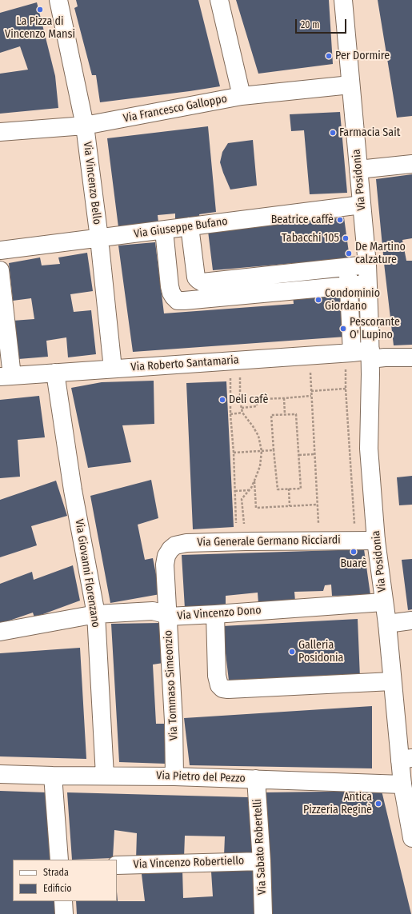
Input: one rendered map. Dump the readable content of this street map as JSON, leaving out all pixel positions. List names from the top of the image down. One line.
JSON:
{"streets":{"street":["Via Francesco Galloppo","Via Posidonia","Via Vincenzo Bello","Via Giuseppe Bufano","Via Roberto Santamaria","Via Generale Germano Ricciardi","Via Giovanni Florenzano","Via Vincenzo Dono","Via Tommaso Simeonzio","Via Pietro del Pezzo","Via Sabato Robertelli","Via Vincenzo Robertiello"]},"crossings":[["Via Francesco Galloppo","Via Posidonia"],["Via Francesco Galloppo","Via Vincenzo Bello"],["Via Posidonia","Via Giuseppe Bufano"],["Via Posidonia","Via Roberto Santamaria"],["Via Posidonia","Via Generale Germano Ricciardi"],["Via Posidonia","Via Vincenzo Dono"],["Via Posidonia","Via Pietro del Pezzo"],["Via Vincenzo Bello","Via Giuseppe Bufano"],["Via Vincenzo Bello","Via Roberto Santamaria"],["Via Roberto Santamaria","Via Giovanni Florenzano"],["Via Generale Germano Ricciardi","Via Tommaso Simeonzio"],["Via Giovanni Florenzano","Via Vincenzo Dono"],["Via Giovanni Florenzano","Via Pietro del Pezzo"],["Via Vincenzo Dono","Via Tommaso Simeonzio"],["Via Tommaso Simeonzio","Via Pietro del Pezzo"],["Via Pietro del Pezzo","Via Sabato Robertelli"],["Via Sabato Robertelli","Via Vincenzo Robertiello"]],"places":["La Pizza di Vincenzo Mansi","Per Dormire","Farmacia Sait","Beatrice caffè","Tabacchi 105","De Martino calzature","Condominio Giordano","Pescorante O' Lupino","Deli cafè","Buarè","Galleria Posidonia","Antica Pizzeria Reginè"],"legend":["Strada","Edificio"],"scale_bar":"20 m"}
